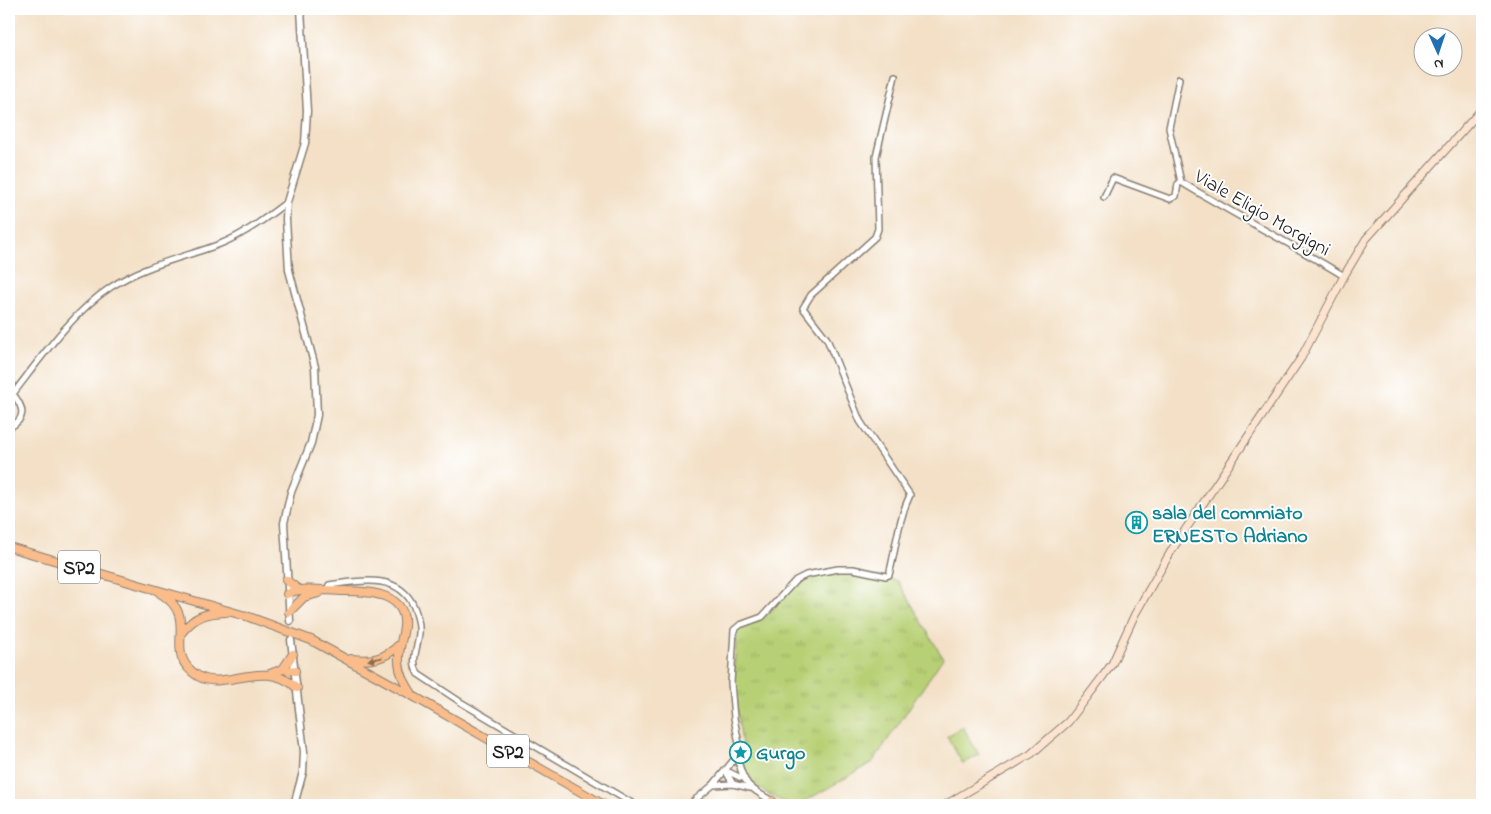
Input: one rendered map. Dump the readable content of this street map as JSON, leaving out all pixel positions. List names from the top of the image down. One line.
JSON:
{"streets":{"main road":["SP2"],"street":["Viale Eligio Morgigni"]},"places":{"building":["sala del commiato ERNESTO Adriano"],"place":["Gurgo"]},"north":"bottom"}
